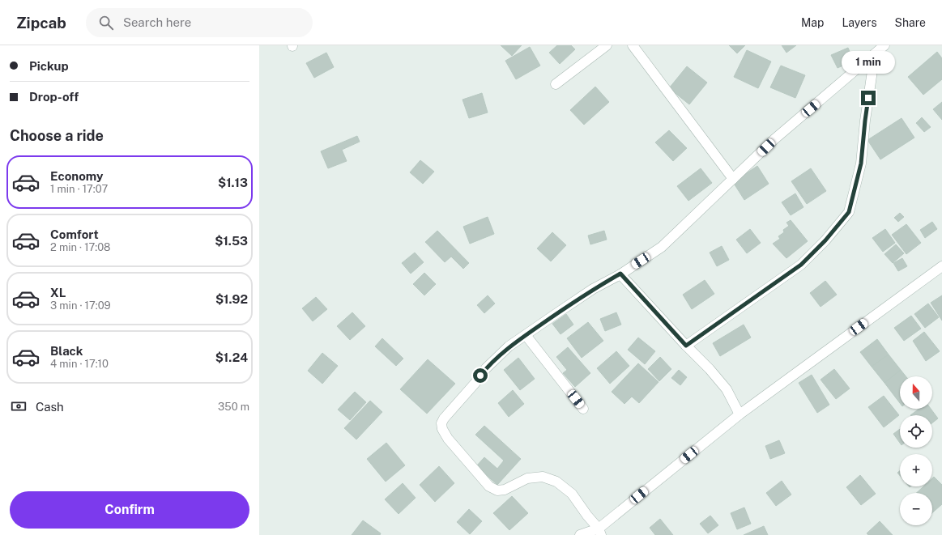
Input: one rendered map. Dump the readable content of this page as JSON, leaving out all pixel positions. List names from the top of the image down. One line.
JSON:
{"north":"top","page":{"header":"Zipcab","search":"Search here","nav":["Map","Layers","Share"],"banner":["Pickup","Drop-off"],"bubble":"1 min","heading":"Choose a ride","list":[{"name":"Economy","note":"1 min · 17:07","value":"$1.13"},{"name":"Comfort","note":"2 min · 17:08","value":"$1.53"},{"name":"XL","note":"3 min · 17:09","value":"$1.92"},{"name":"Black","note":"4 min · 17:10","value":"$1.24"}],"map_buttons":["+","−"],"pay":["Cash","350 m"],"buttons":"Confirm"}}
